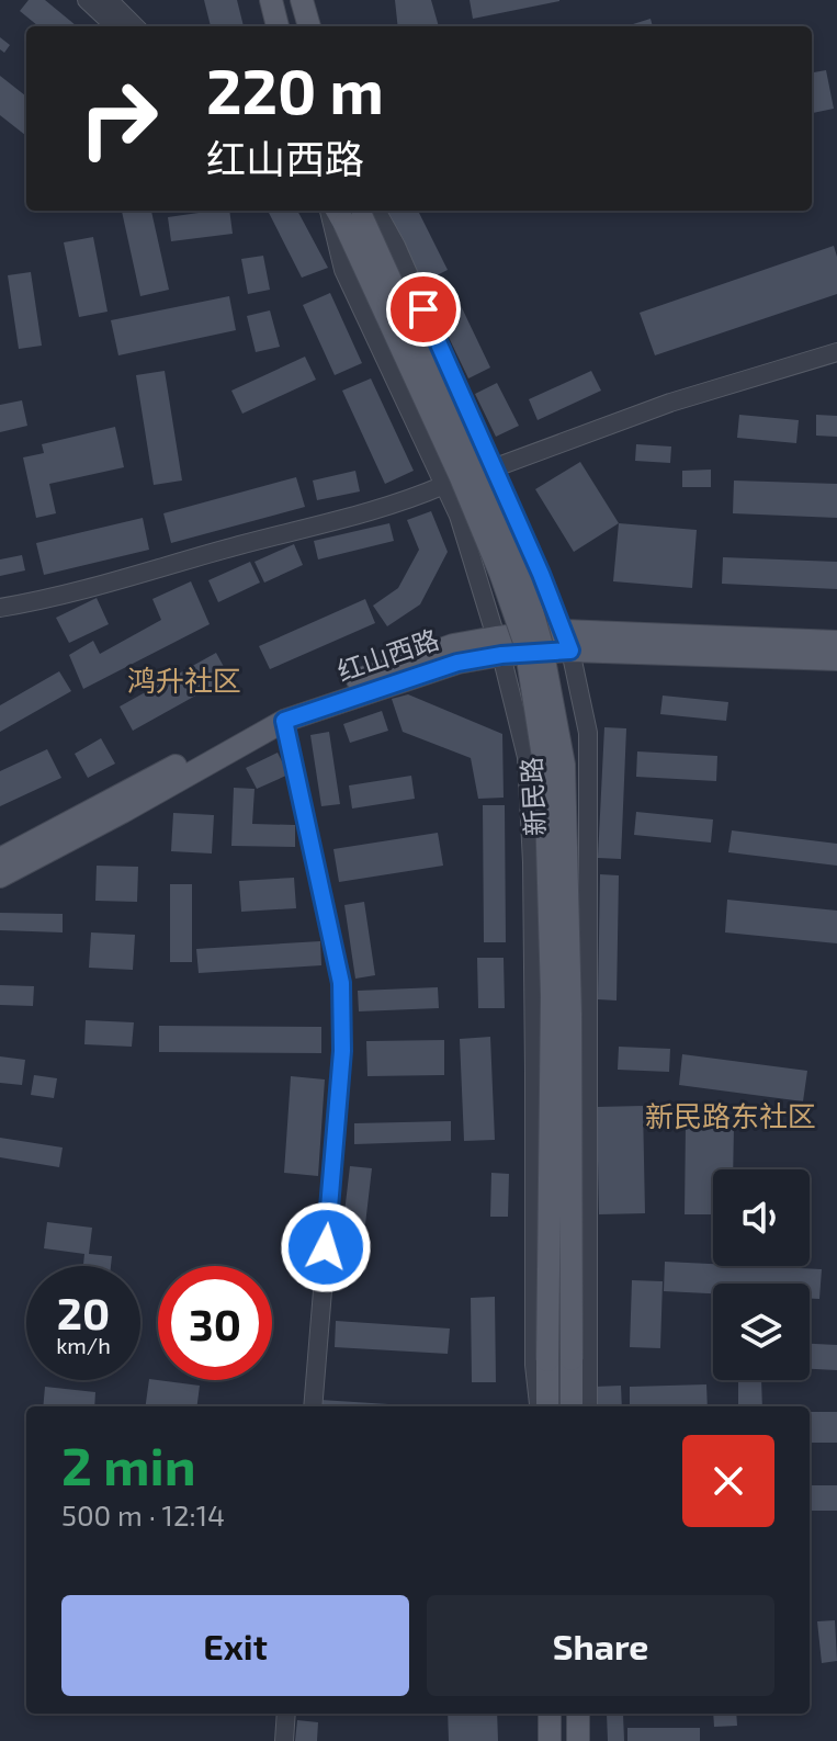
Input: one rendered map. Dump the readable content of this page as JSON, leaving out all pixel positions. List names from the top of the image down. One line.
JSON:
{"streets":{"main road":["红山西路","新民路"]},"districts":["鸿升社区","新民路东社区"],"page":{"turn":["220 m","红山西路"],"speed":"20 km/h","limit":"30","heading":["2 min","500 m · 12:14"],"buttons":["Exit","Share"]}}
